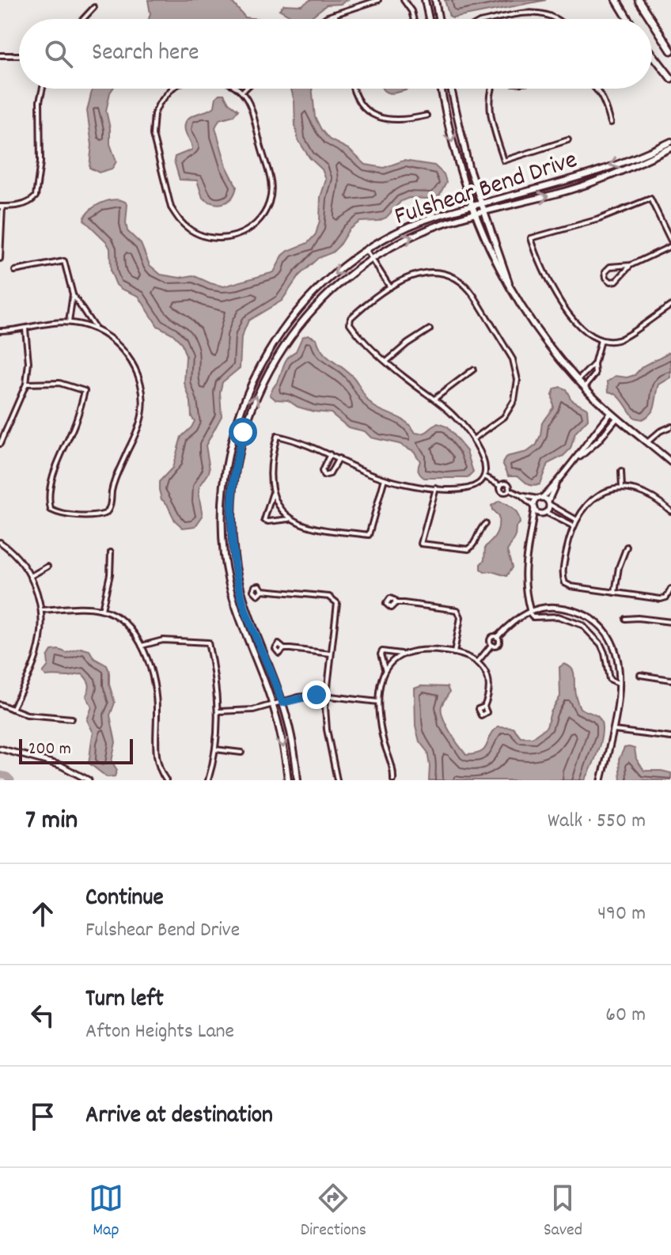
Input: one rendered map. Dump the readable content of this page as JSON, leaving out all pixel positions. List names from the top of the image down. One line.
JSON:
{"streets":{"main road":["Fulshear Bend Drive"]},"scale_bar":"200 m","page":{"search":"Search here","scale":"200 m","heading":["7 min","Walk · 550 m"],"list":[["Continue","Fulshear Bend Drive","490 m"],["Turn left","Afton Heights Lane","60 m"],"Arrive at destination"],"nav":["Map","Directions","Saved"]}}
